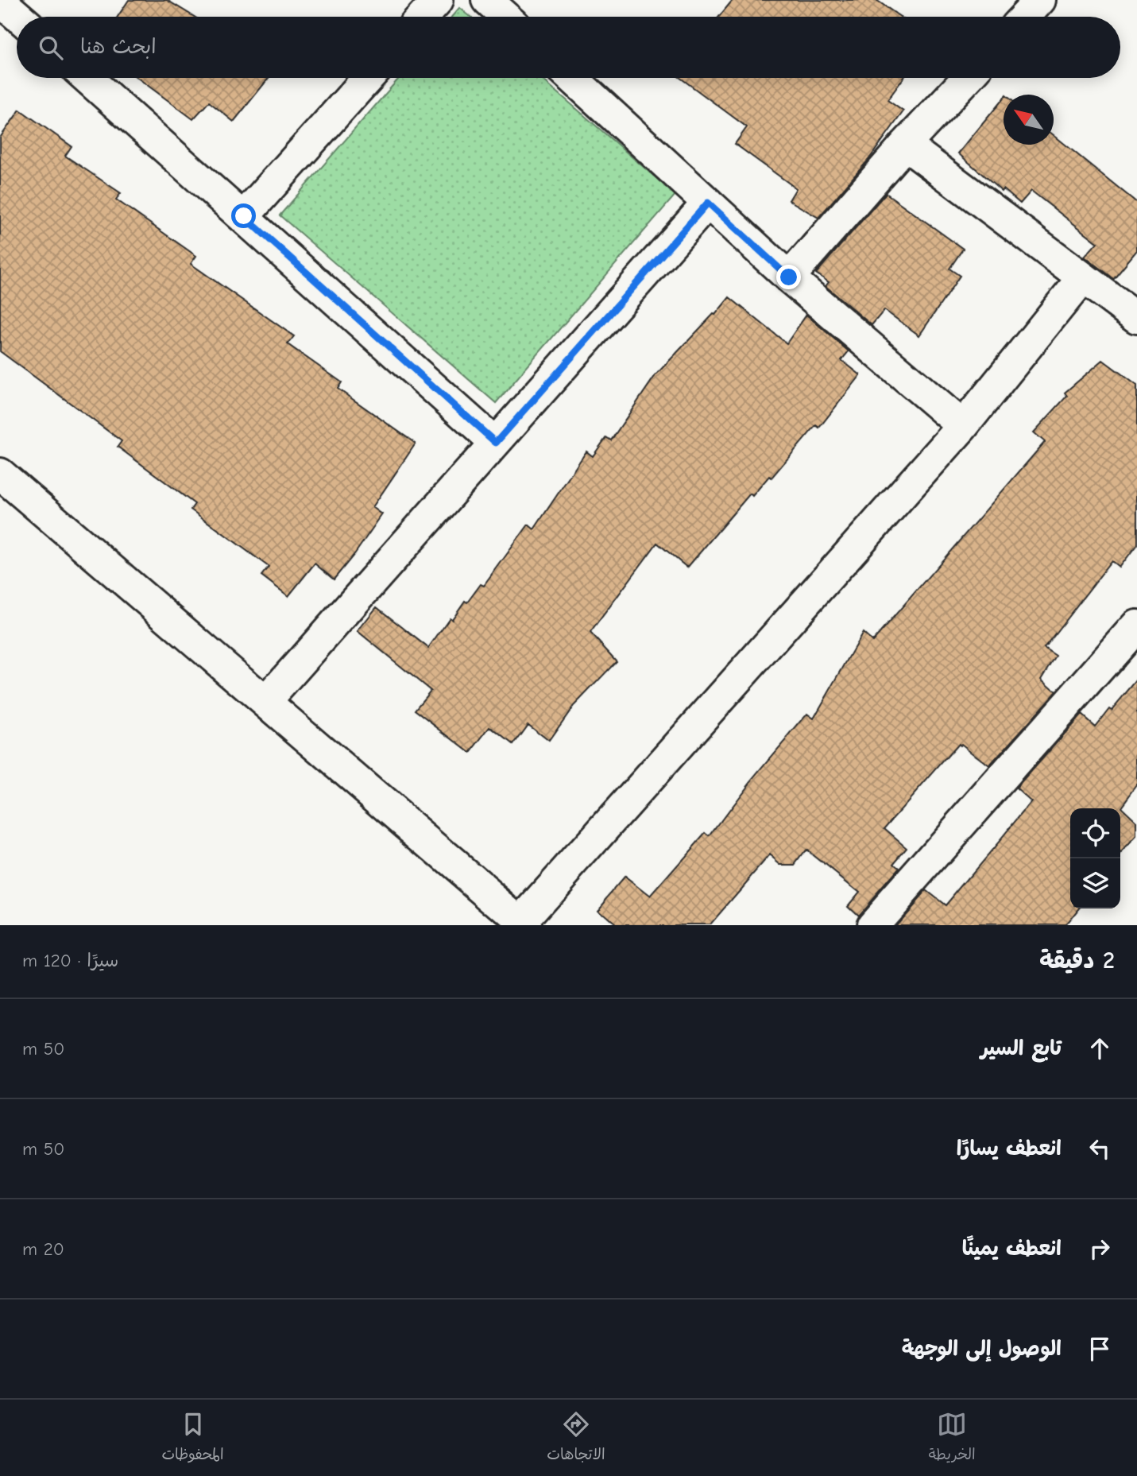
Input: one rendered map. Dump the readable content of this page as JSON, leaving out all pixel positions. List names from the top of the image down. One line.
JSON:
{"north":"top left","page":{"search":"ابحث هنا","heading":["2 دقيقة","سيرًا · 120 m"],"list":[["تابع السير","50 m"],["انعطف يسارًا","50 m"],["انعطف يمينًا","20 m"],"الوصول إلى الوجهة"],"nav":["الخريطة","الاتجاهات","المحفوظات"]}}
